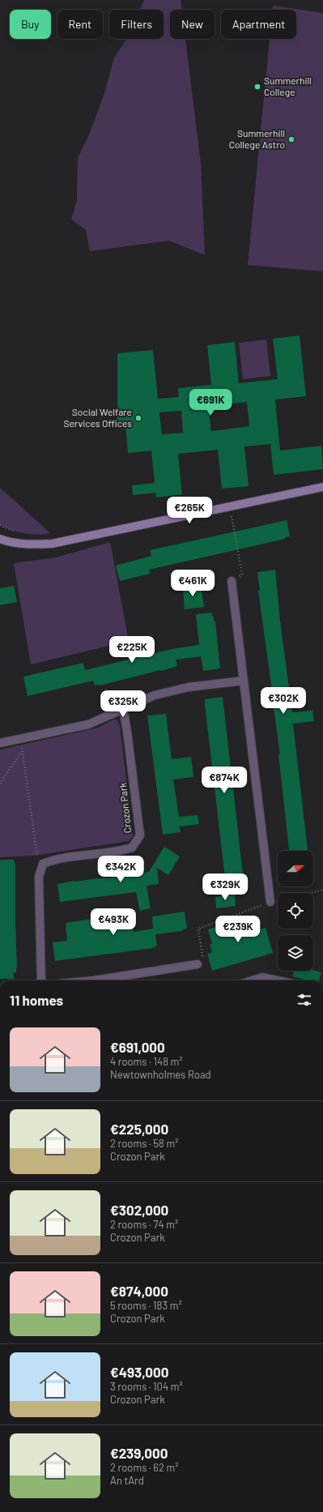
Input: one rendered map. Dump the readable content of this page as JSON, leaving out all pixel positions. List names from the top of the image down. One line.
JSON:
{"streets":{"street":["Crozon Park"]},"places":["Summerhill College","Summerhill College Astro","Social Welfare Services Offices"],"north":"right","page":{"chip":["Buy","Rent","Filters","New","Apartment"],"price":["€691K","€265K","€461K","€225K","€302K","€325K","€874K","€342K","€329K","€493K","€239K"],"heading":"11 homes","list":[{"name":"€691,000","note":"4 rooms · 148 m² · Newtownholmes Road"},{"name":"€225,000","note":"2 rooms · 58 m² · Crozon Park"},{"name":"€302,000","note":"2 rooms · 74 m² · Crozon Park"},{"name":"€874,000","note":"5 rooms · 183 m² · Crozon Park"},{"name":"€493,000","note":"3 rooms · 104 m² · Crozon Park"},{"name":"€239,000","note":"2 rooms · 62 m² · An tArd"}]}}
